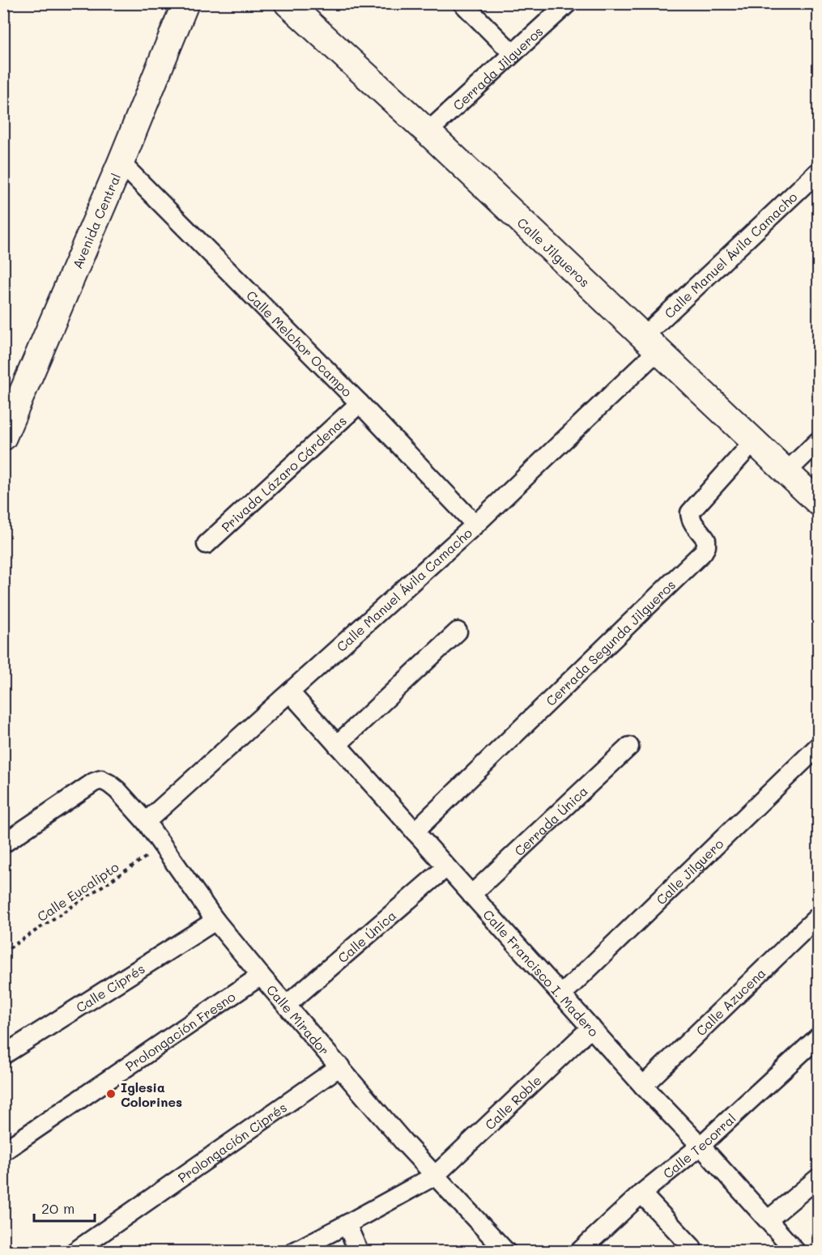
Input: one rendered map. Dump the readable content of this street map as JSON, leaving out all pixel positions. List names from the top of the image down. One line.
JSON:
{"streets":{"street":["Cerrada Jilgueros","Avenida Central","Calle Jilgueros","Calle Manuel Ávila Camacho","Calle Melchor Ocampo","Privada Lázaro Cárdenas","Cerrada Segunda Jilgueros","Cerrada Única","Calle Jilguero","Calle Única","Calle Francisco I. Madero","Calle Ciprés","Calle Azucena","Calle Mirador","Prolongación Fresno","Calle Roble","Prolongación Ciprés","Calle Tecorral"],"path":["Calle Eucalipto"]},"crossings":[["Cerrada Jilgueros","Calle Jilgueros"],["Avenida Central","Calle Melchor Ocampo"],["Calle Jilgueros","Calle Manuel Ávila Camacho"],["Calle Jilgueros","Cerrada Segunda Jilgueros"],["Calle Manuel Ávila Camacho","Calle Melchor Ocampo"],["Calle Manuel Ávila Camacho","Calle Francisco I. Madero"],["Calle Manuel Ávila Camacho","Calle Mirador"],["Calle Melchor Ocampo","Privada Lázaro Cárdenas"],["Cerrada Segunda Jilgueros","Calle Francisco I. Madero"],["Cerrada Única","Calle Francisco I. Madero"],["Calle Jilguero","Calle Francisco I. Madero"],["Calle Eucalipto","Calle Mirador"],["Calle Única","Calle Francisco I. Madero"],["Calle Única","Calle Mirador"],["Calle Francisco I. Madero","Calle Azucena"],["Calle Francisco I. Madero","Calle Roble"],["Calle Francisco I. Madero","Calle Tecorral"],["Calle Ciprés","Calle Mirador"],["Calle Mirador","Prolongación Fresno"],["Calle Mirador","Calle Roble"],["Calle Mirador","Prolongación Ciprés"]],"places":["Iglesia Colorines"],"scale_bar":"20 m"}
